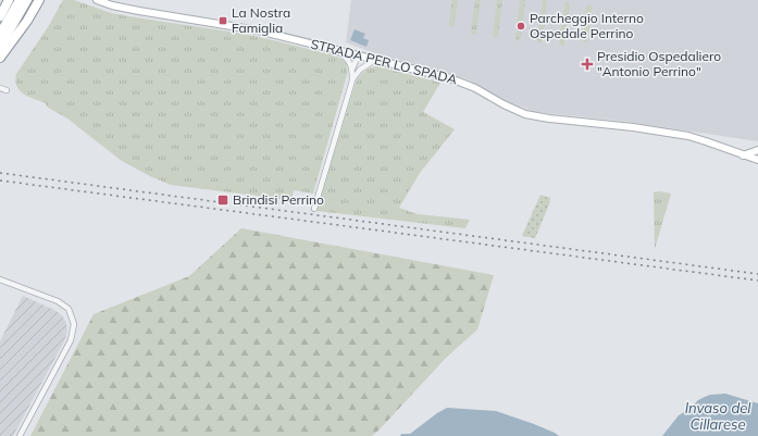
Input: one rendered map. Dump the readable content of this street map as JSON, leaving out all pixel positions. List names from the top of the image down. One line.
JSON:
{"streets":{"street":["STRADA PER LO SPADA"]},"water":["Invaso del Cillarese"],"places":{"transit":["La Nostra Famiglia","Brindisi Perrino"],"other":["Parcheggio Interno Ospedale Perrino"],"health":["Presidio Ospedaliero \"Antonio Perrino\""]}}
